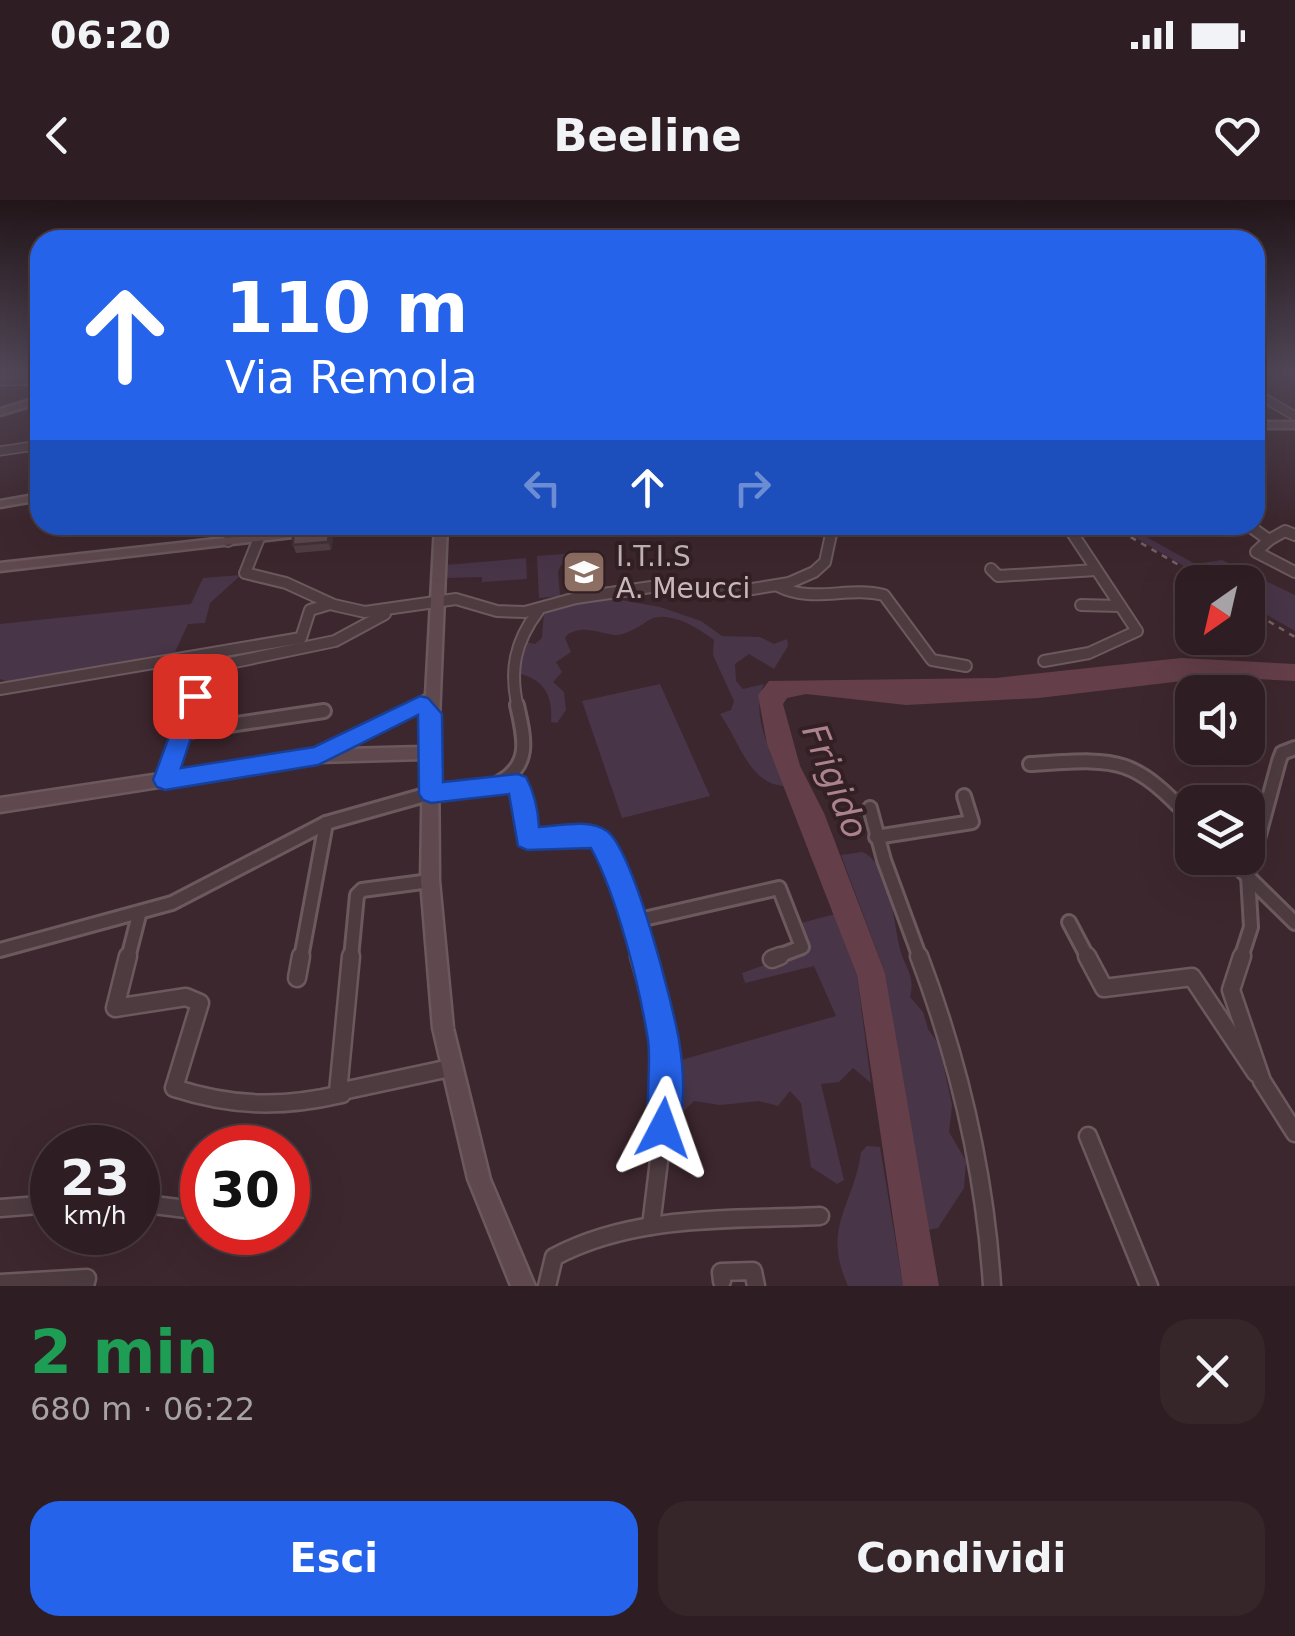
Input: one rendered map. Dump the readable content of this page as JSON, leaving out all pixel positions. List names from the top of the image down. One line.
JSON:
{"water":["Frigido"],"places":{"school or university":["I.T.I.S A. Meucci"]},"north":"bottom left","page":{"status":"06:20","header":"Beeline","turn":["110 m","Via Remola"],"speed":"23 km/h","limit":"30","heading":["2 min","680 m · 06:22"],"buttons":["Esci","Condividi"]}}
